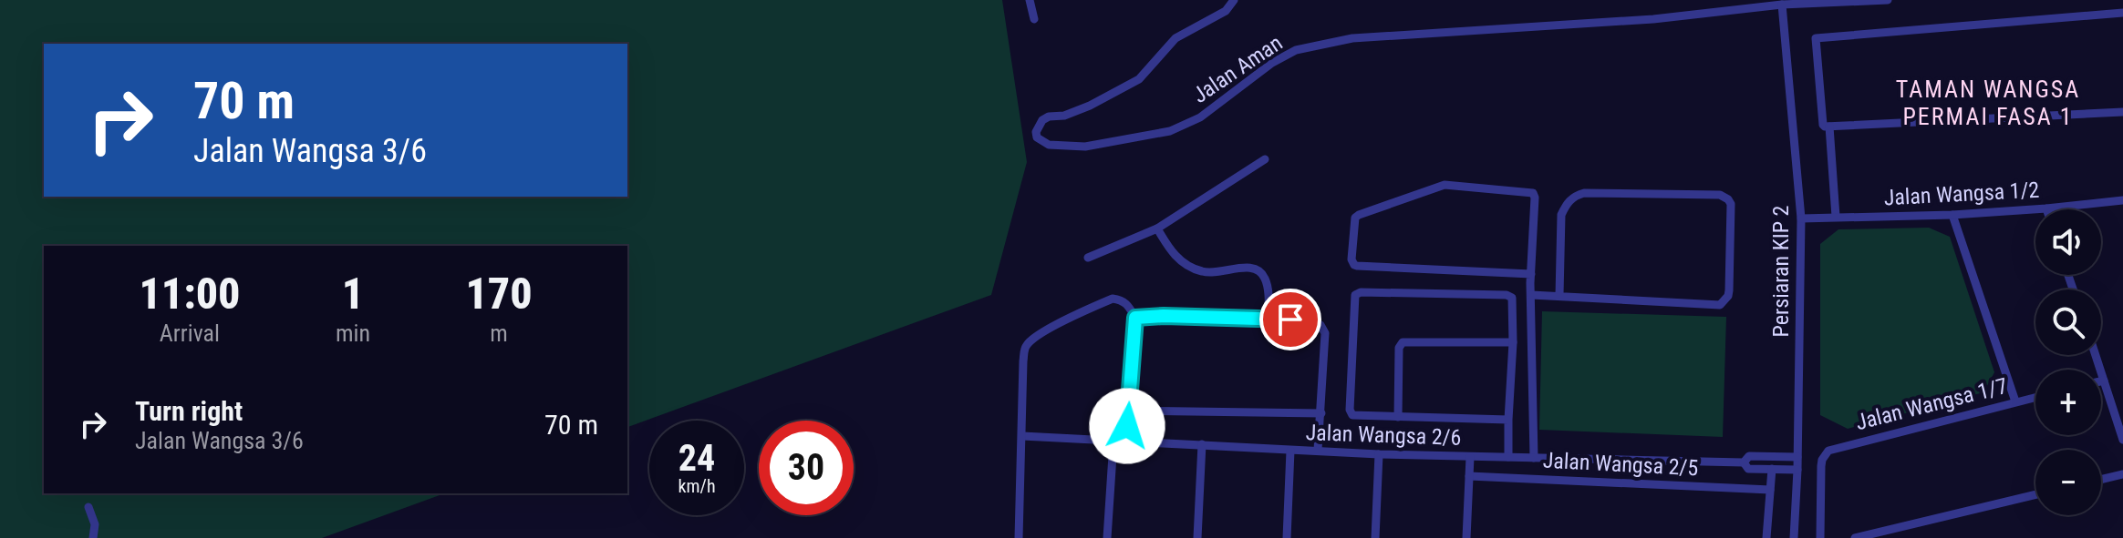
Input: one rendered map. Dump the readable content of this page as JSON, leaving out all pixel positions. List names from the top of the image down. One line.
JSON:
{"streets":{"street":["Jalan Aman","Jalan Wangsa 1/2","Persiaran KIP 2","Jalan Wangsa 1/7","Jalan Wangsa 2/6","Jalan Wangsa 2/5"]},"crossings":[["Jalan Aman","Persiaran KIP 2"],["Jalan Wangsa 1/2","Persiaran KIP 2"],["Persiaran KIP 2","Jalan Wangsa 2/6"]],"districts":["TAMAN WANGSA PERMAI FASA 1"],"page":{"turn":["70 m","Jalan Wangsa 3/6"],"map_buttons":["+","−"],"eta":["11:00","Arrival","1","min","170","m"],"list":[{"name":"Turn right","note":"Jalan Wangsa 3/6","value":"70 m"}],"speed":"24 km/h","limit":"30"}}
